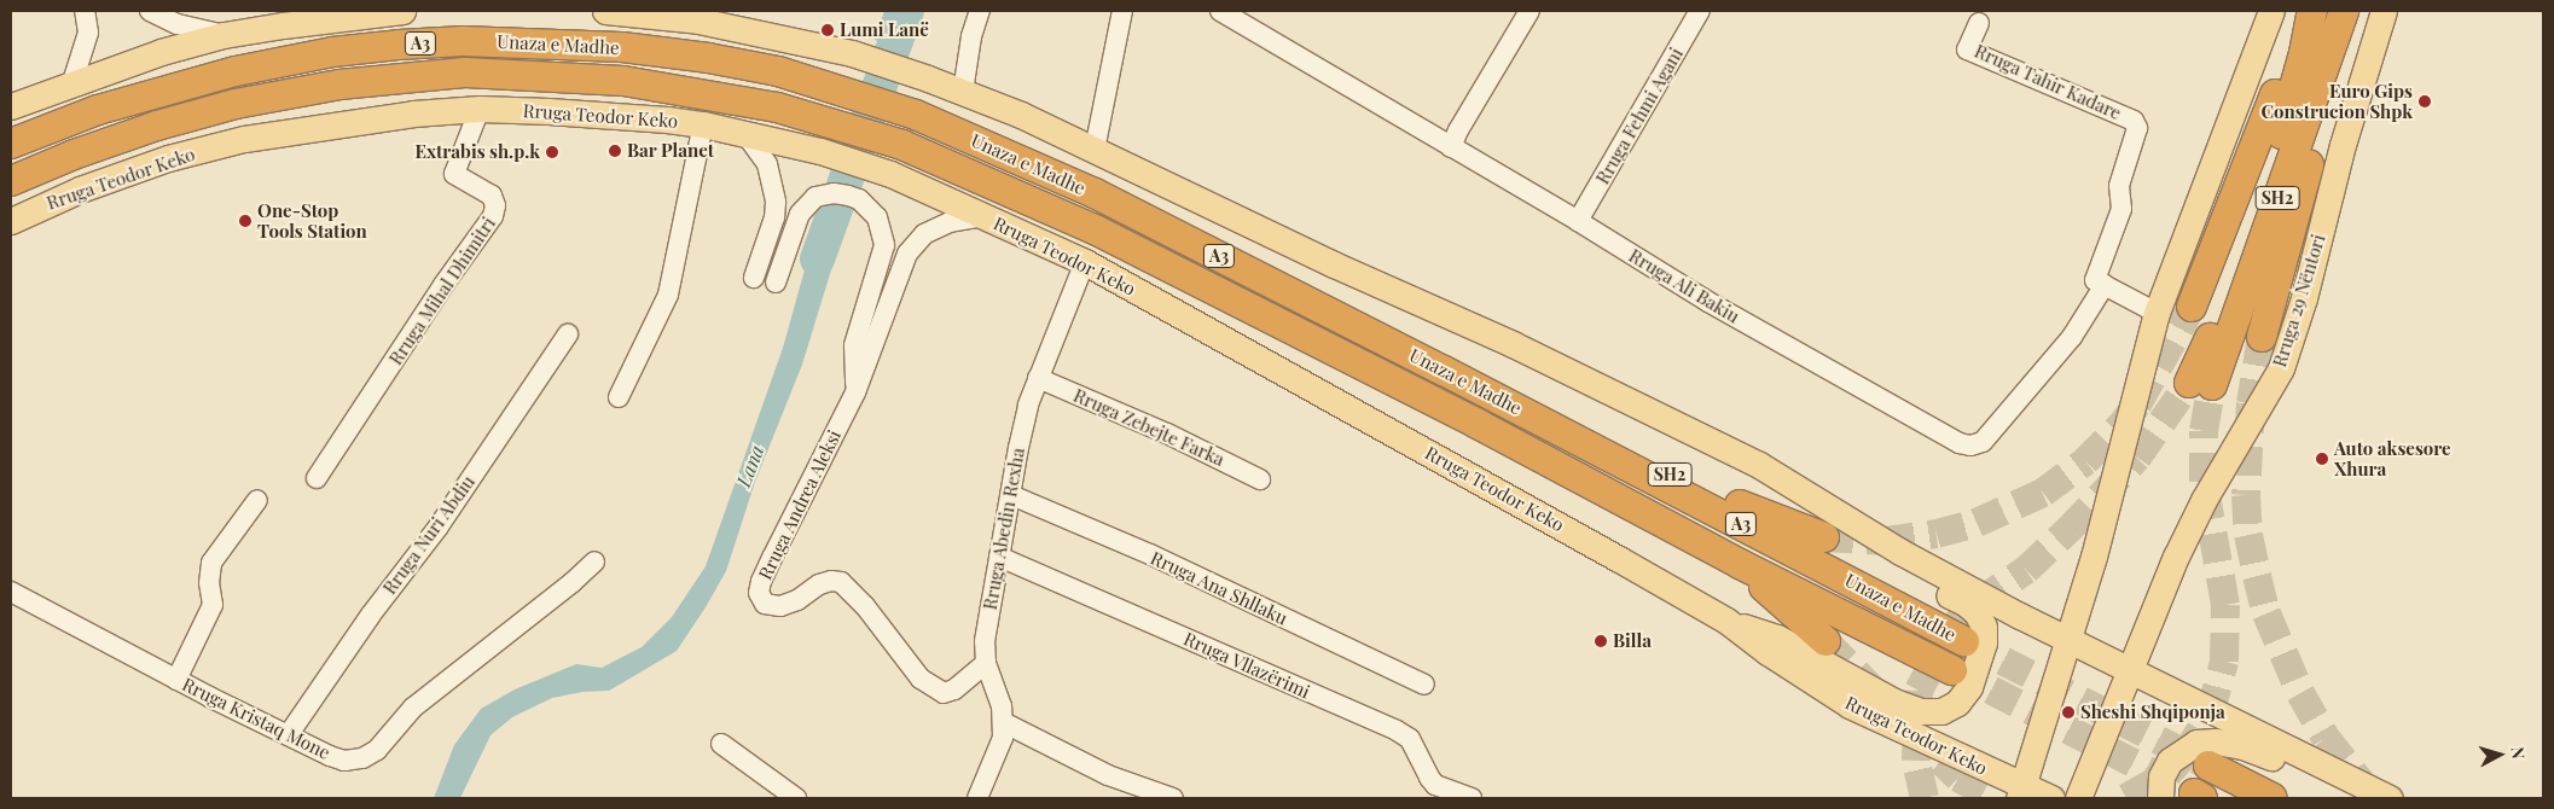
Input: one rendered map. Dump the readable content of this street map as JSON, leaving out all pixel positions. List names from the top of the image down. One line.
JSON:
{"streets":{"highway":["A3","Unaza e Madhe","SH2"],"main road":["Rruga Teodor Keko","Rruga 29 Nëntori"],"street":["Rruga Tahir Kadare","Rruga Fehmi Agani","Rruga Ali Bakiu","Rruga Mihal Dhimitri","Rruga Zebejte Farka","Rruga Andrea Aleksi","Rruga Abedin Rexha","Rruga Nuri Abdiu","Rruga Ana Shllaku","Rruga Vllazërimi","Rruga Kristaq Mone"]},"crossings":[["Unaza e Madhe","SH2"],["Rruga Tahir Kadare","Rruga Ali Bakiu"],["Rruga Teodor Keko","Rruga Mihal Dhimitri"],["Rruga Teodor Keko","Rruga Andrea Aleksi"],["Rruga Teodor Keko","Rruga Abedin Rexha"],["Rruga Fehmi Agani","Rruga Ali Bakiu"],["Rruga Zebejte Farka","Rruga Abedin Rexha"],["Rruga Andrea Aleksi","Rruga Abedin Rexha"],["Rruga Abedin Rexha","Rruga Ana Shllaku"],["Rruga Abedin Rexha","Rruga Vllazërimi"],["Rruga Nuri Abdiu","Rruga Kristaq Mone"]],"water":["Lana"],"places":["Lumi Lanë","Euro Gips Construcion Shpk","Bar Planet","Extrabis sh.p.k","One-Stop Tools Station","Auto aksesore Xhura","Billa","Sheshi Shqiponja"],"north":"right"}
